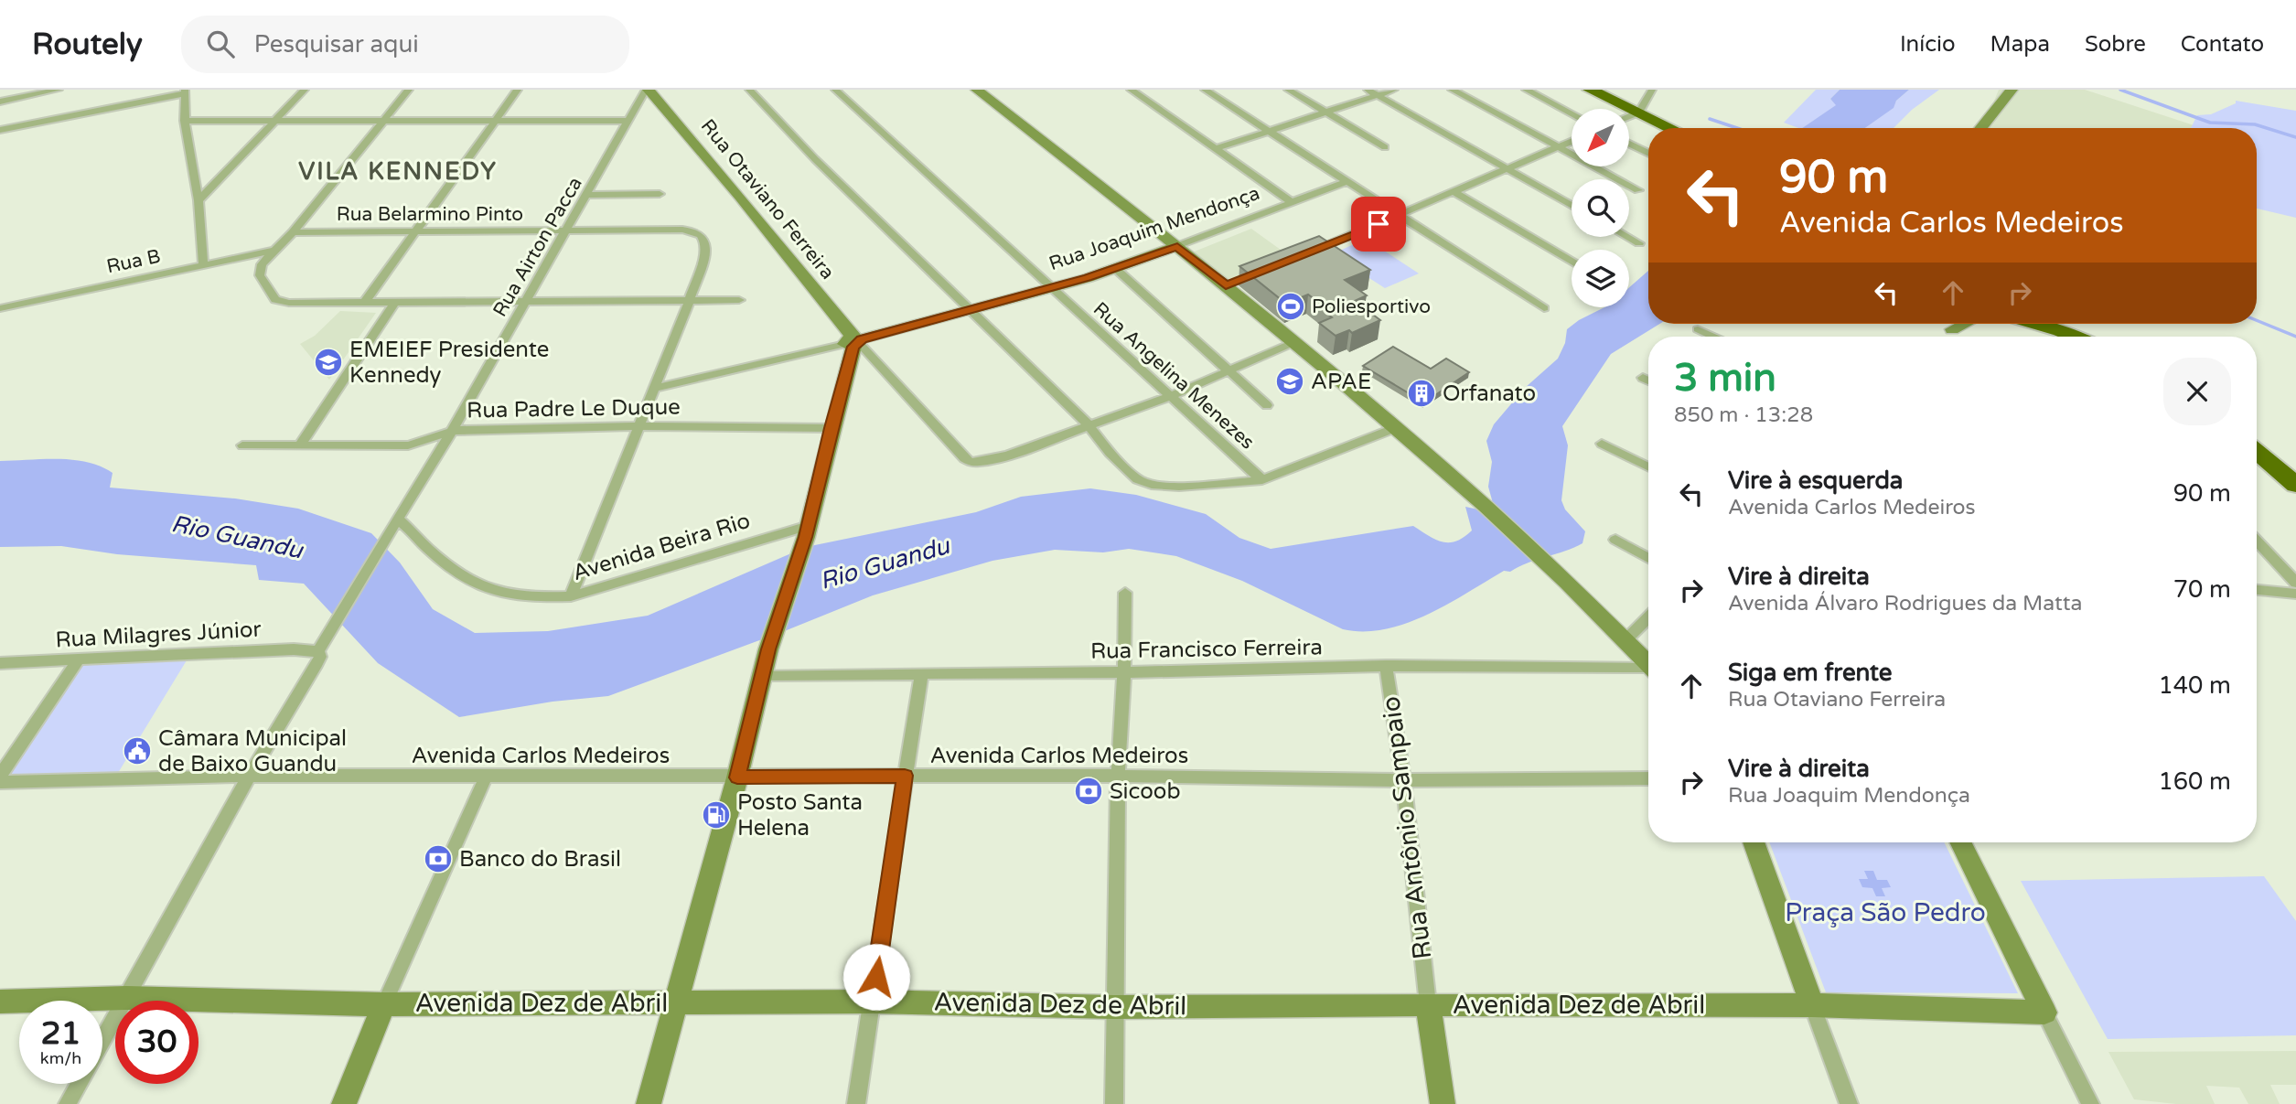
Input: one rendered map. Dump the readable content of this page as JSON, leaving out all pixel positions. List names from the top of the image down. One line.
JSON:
{"streets":{"street":["Rua Otaviano Ferreira","Rua Belarmino Pinto","Rua Joaquim Mendonça","Rua Airton Pacca","Rua B","Rua Angelina Menezes","Rua Padre Le Duque","Avenida Beira Rio","Rua Milagres Júnior","Rua Francisco Ferreira","Avenida Carlos Medeiros","Rua Antônio Sampaio","Avenida Dez de Abril"]},"crossings":[["Rua Otaviano Ferreira","Rua Joaquim Mendonça"],["Rua Otaviano Ferreira","Rua Airton Pacca"],["Rua Belarmino Pinto","Rua Airton Pacca"],["Rua Joaquim Mendonça","Rua Angelina Menezes"],["Rua Airton Pacca","Rua Padre Le Duque"],["Rua Airton Pacca","Avenida Beira Rio"],["Rua Airton Pacca","Rua Milagres Júnior"],["Rua Airton Pacca","Avenida Carlos Medeiros"],["Rua Airton Pacca","Avenida Dez de Abril"],["Rua Francisco Ferreira","Rua Antônio Sampaio"],["Avenida Carlos Medeiros","Rua Antônio Sampaio"],["Rua Antônio Sampaio","Avenida Dez de Abril"]],"districts":["VILA KENNEDY"],"water":["Rio Guandu"],"parks":["Praça São Pedro"],"places":{"sports":["Poliesportivo"],"school or university":["EMEIEF Presidente Kennedy","APAE"],"building":["Orfanato"],"public building":["Câmara Municipal de Baixo Guandu"],"bank":["Sicoob","Banco do Brasil"],"fuel station":["Posto Santa Helena"]},"north":"bottom left","page":{"header":"Routely","search":"Pesquisar aqui","nav":["Início","Mapa","Sobre","Contato"],"turn":["90 m","Avenida Carlos Medeiros"],"heading":["3 min","850 m · 13:28"],"list":[{"name":"Vire à esquerda","note":"Avenida Carlos Medeiros","value":"90 m"},{"name":"Vire à direita","note":"Avenida Álvaro Rodrigues da Matta","value":"70 m"},{"name":"Siga em frente","note":"Rua Otaviano Ferreira","value":"140 m"},{"name":"Vire à direita","note":"Rua Joaquim Mendonça","value":"160 m"}],"speed":"21 km/h","limit":"30"}}
